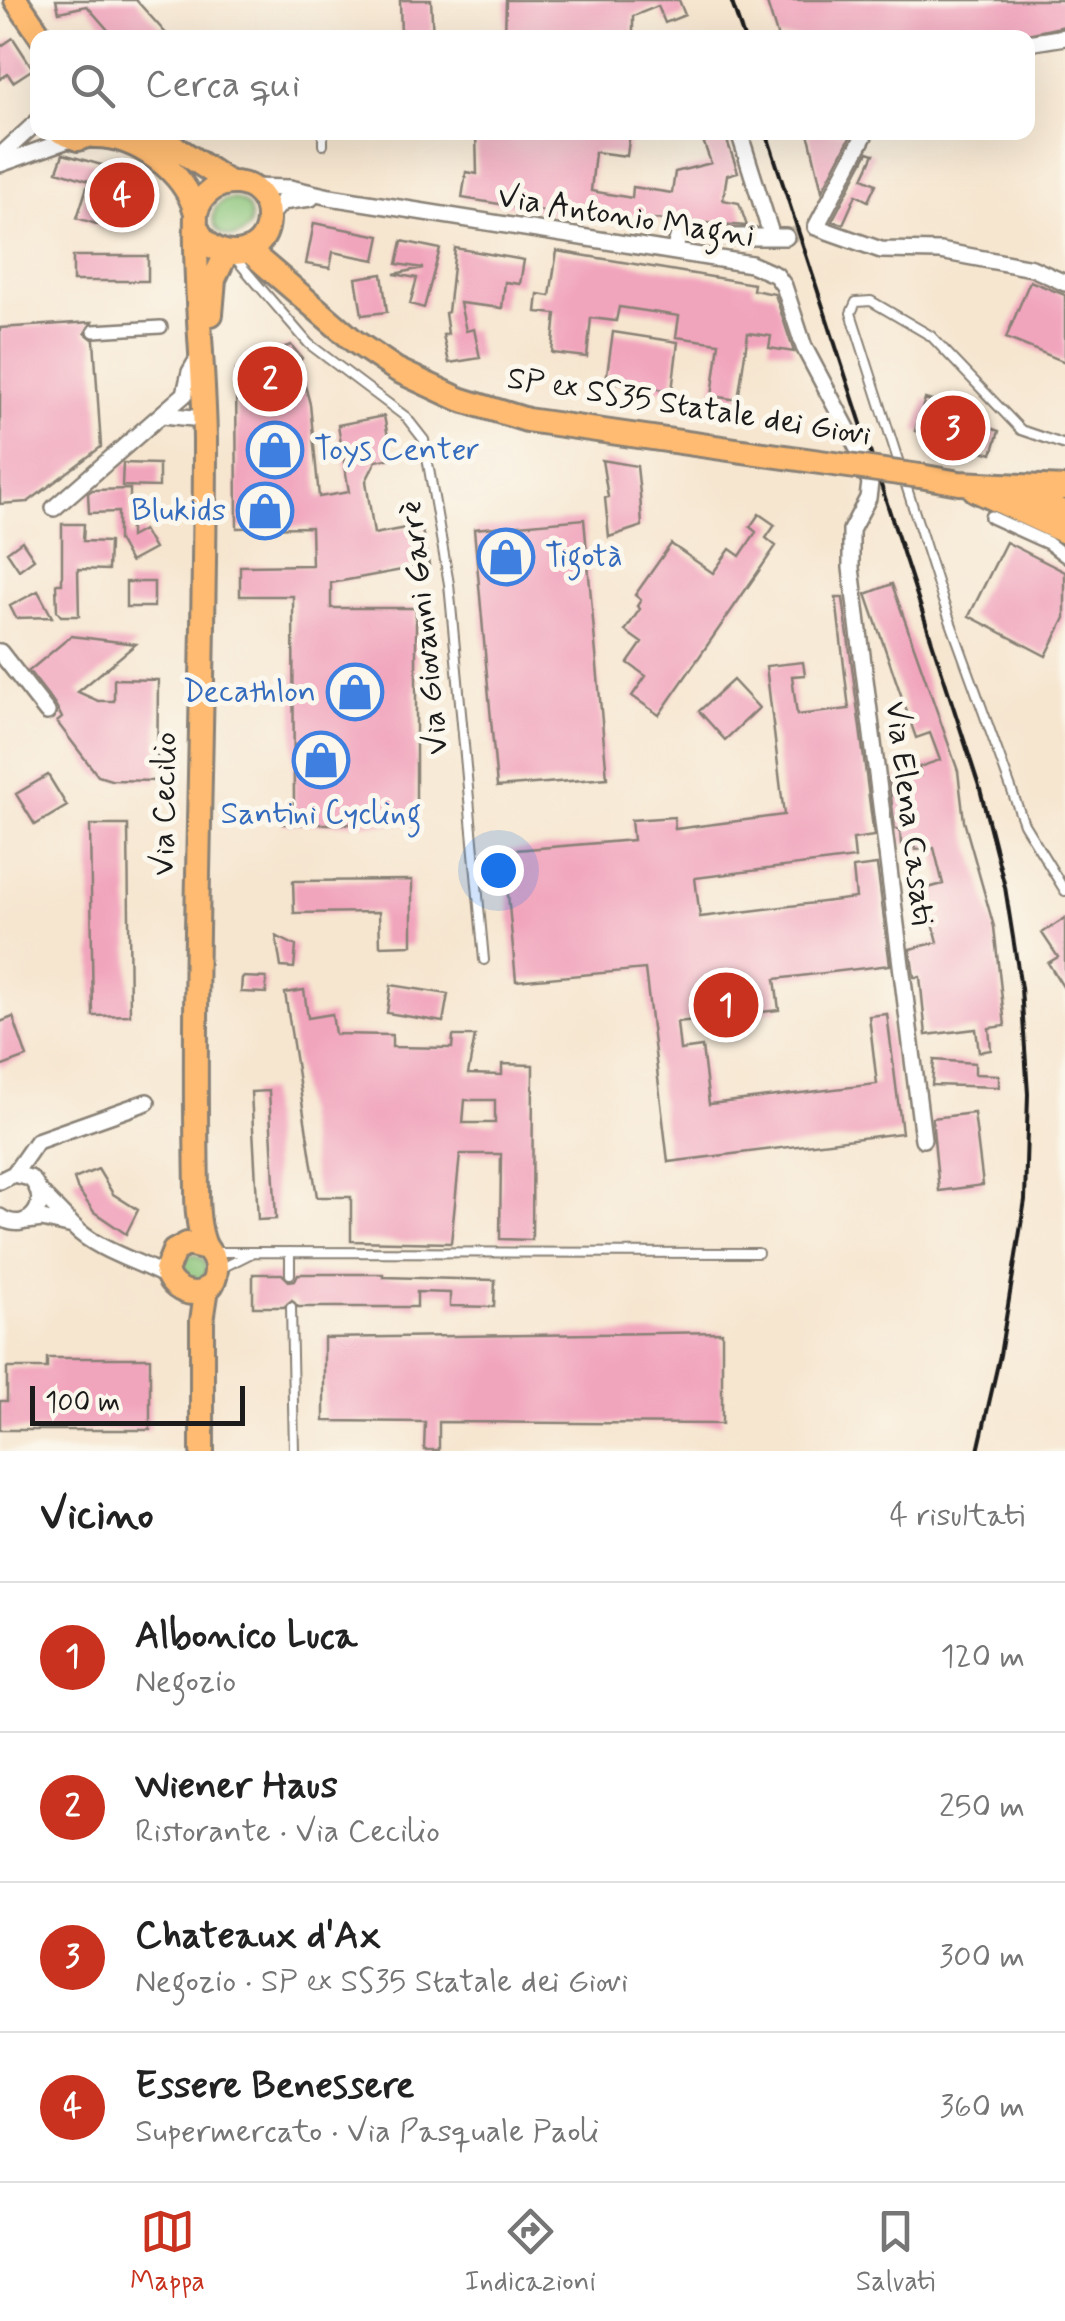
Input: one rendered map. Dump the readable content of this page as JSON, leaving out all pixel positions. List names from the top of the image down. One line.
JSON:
{"streets":{"main road":["SP ex SS35 Statale dei Giovi","Via Cecilio"],"street":["Via Antonio Magni","Via Elena Casati"],"lane":["Via Giovanni Garrè"]},"crossings":[["Via Antonio Magni","Via Elena Casati"],["SP ex SS35 Statale dei Giovi","Via Giovanni Garrè"],["SP ex SS35 Statale dei Giovi","Via Cecilio"],["Via Giovanni Garrè","Via Cecilio"]],"places":{"shop":["Toys Center","Blukids","Tigotà","Decathlon","Santini Cycling"]},"scale_bar":"100 m","page":{"search":"Cerca qui","pins":["4","2","3","1"],"scale":"100 m","heading":["Vicino","4 risultati"],"list":[{"mark":"1","name":"Albonico Luca","note":"Negozio","value":"120 m"},{"mark":"2","name":"Wiener Haus","note":"Ristorante · Via Cecilio","value":"250 m"},{"mark":"3","name":"Chateaux d'Ax","note":"Negozio · SP ex SS35 Statale dei Giovi","value":"300 m"},{"mark":"4","name":"Essere Benessere","note":"Supermercato · Via Pasquale Paoli","value":"360 m"}],"nav":["Mappa","Indicazioni","Salvati"]}}
